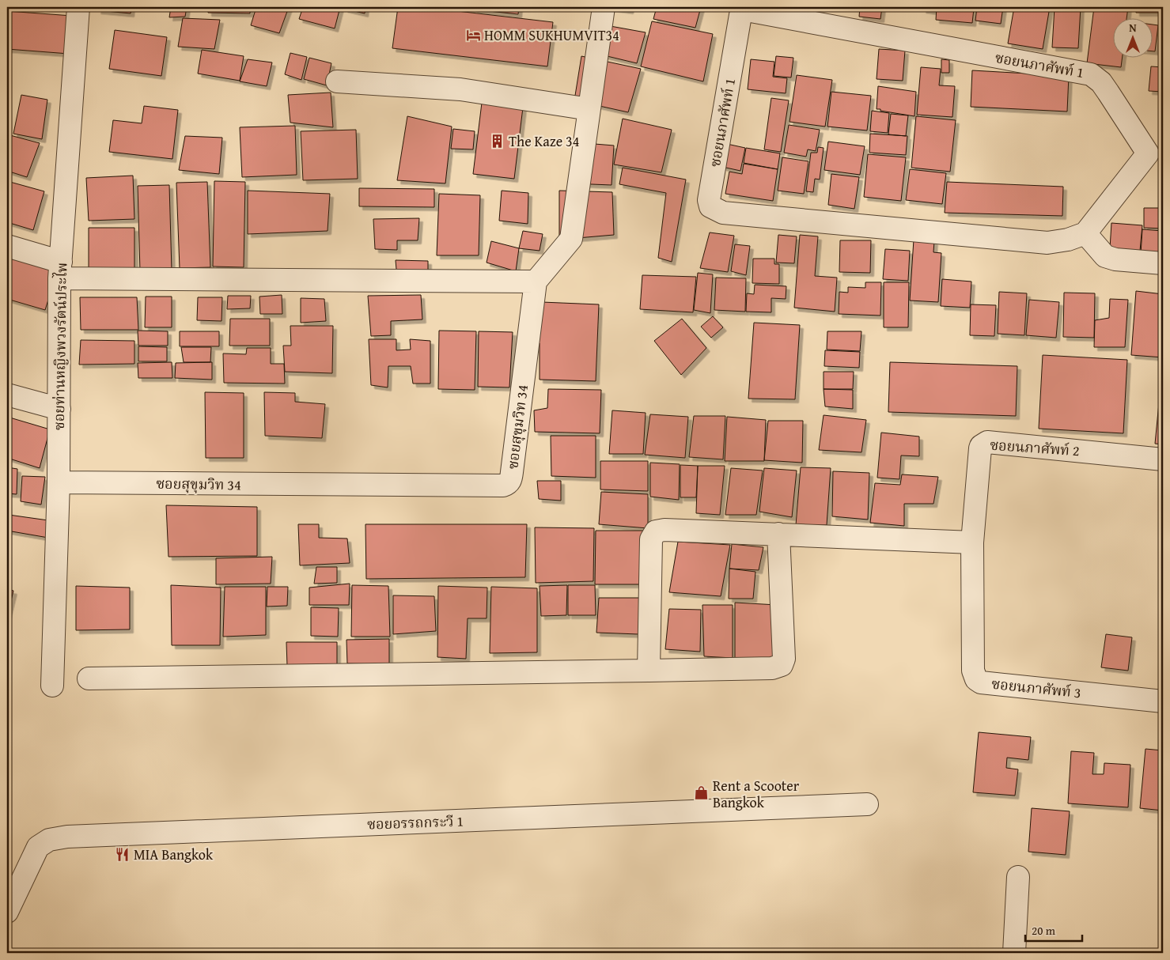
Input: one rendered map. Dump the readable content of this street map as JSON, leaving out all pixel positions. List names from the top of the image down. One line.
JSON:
{"streets":{"street":["ซอยนภาศัพท์ 1","ซอยท่านหญิงพวงรัตน์ประไพ","ซอยสุขุมวิท 34","ซอยนภาศัพท์ 2","ซอยนภาศัพท์ 3","ซอยอรรถกระวี 1"]},"crossings":[["ซอยท่านหญิงพวงรัตน์ประไพ","ซอยสุขุมวิท 34"],["ซอยนภาศัพท์ 2","ซอยนภาศัพท์ 3"]],"places":{"hotel":["HOMM SUKHUMVIT34"],"building":["The Kaze 34"],"shop":["Rent a Scooter Bangkok"],"restaurant":["MIA Bangkok"]},"scale_bar":"20 m","north":"top"}
